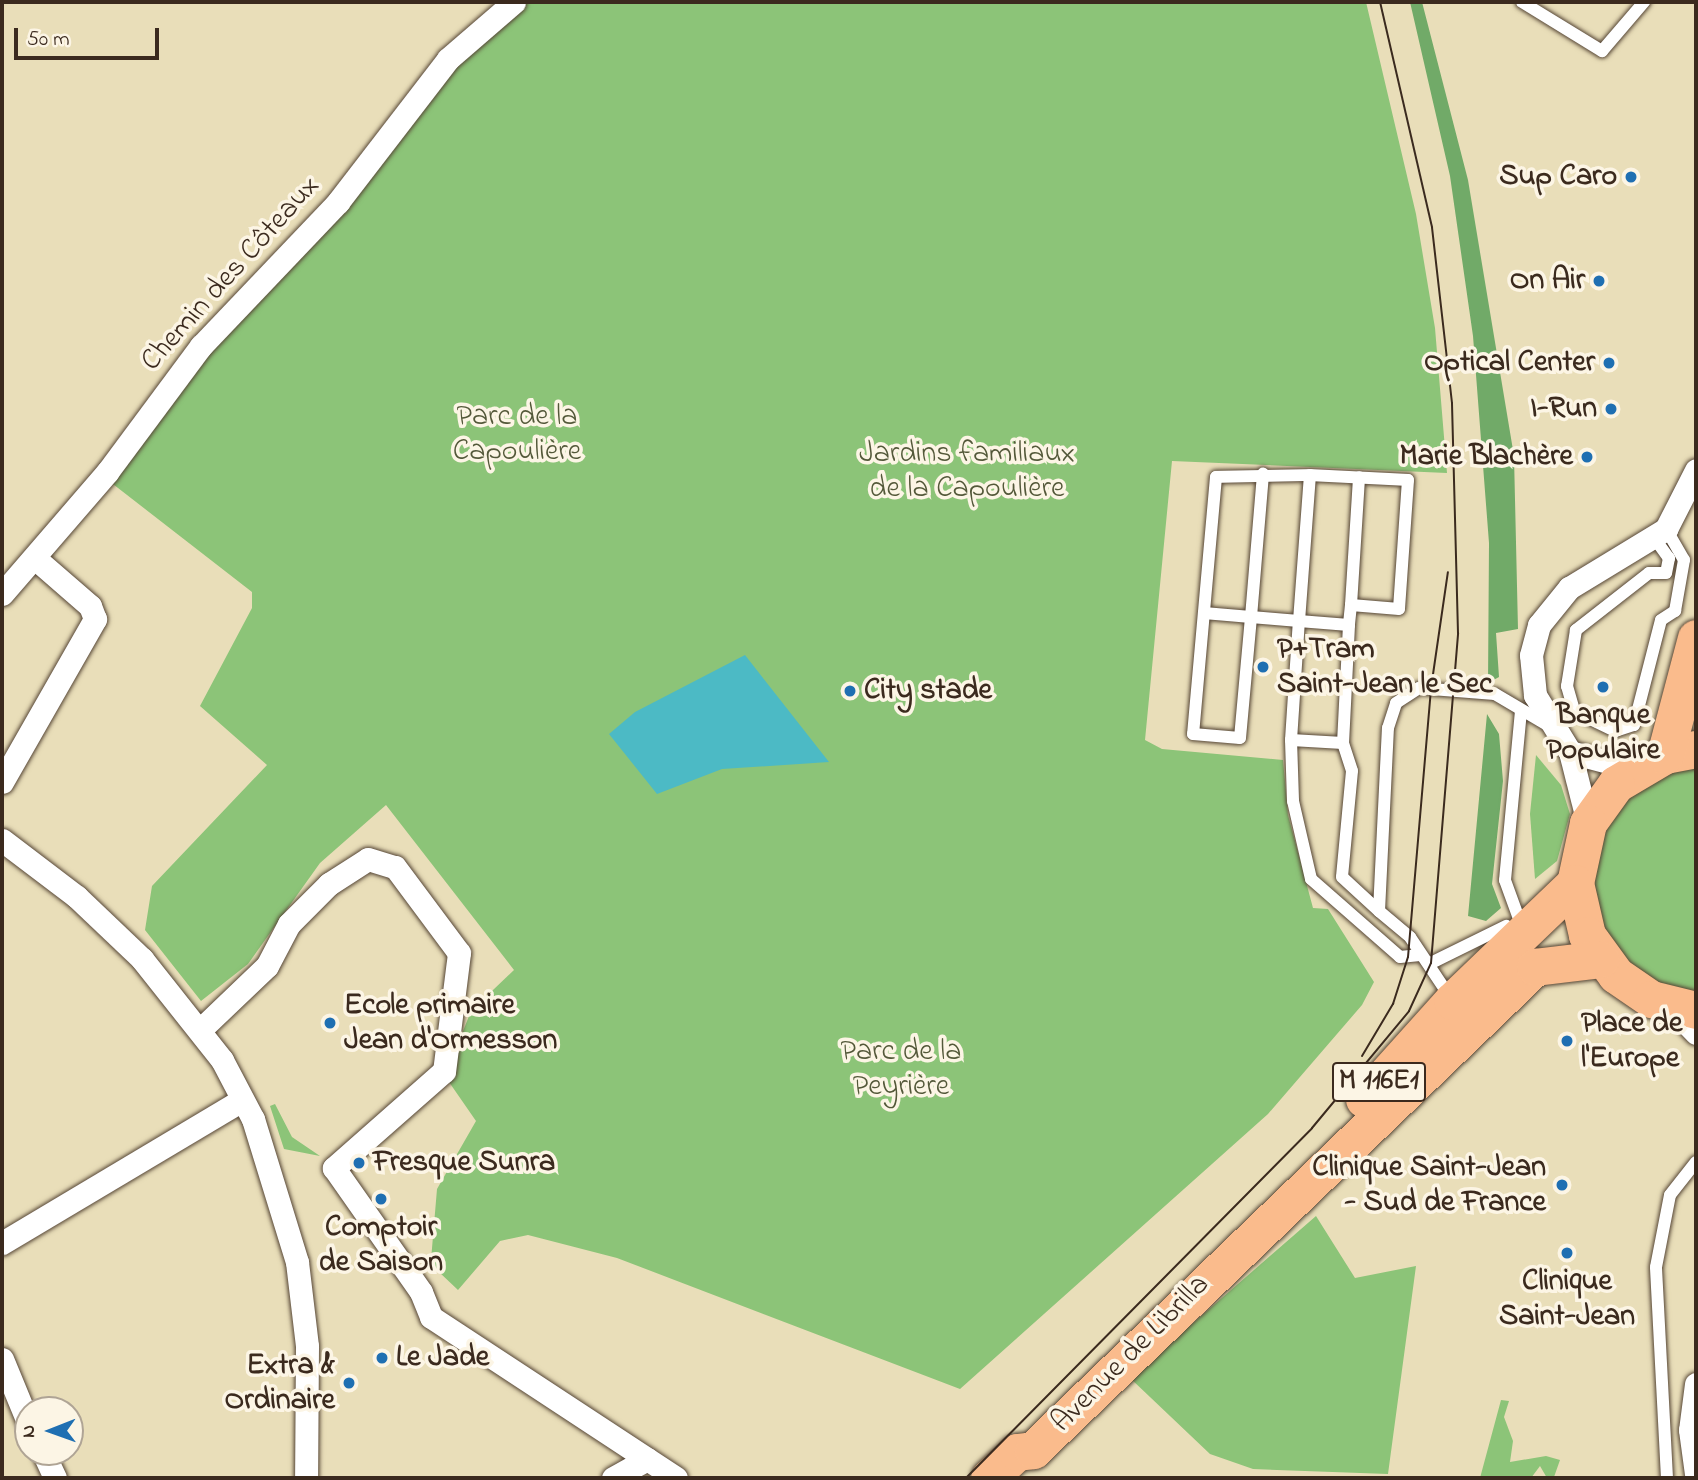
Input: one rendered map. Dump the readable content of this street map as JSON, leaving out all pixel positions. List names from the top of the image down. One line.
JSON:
{"streets":{"main road":["M 116E1","Avenue de Librilla"],"street":["Chemin des Côteaux"]},"parks":["Parc de la Capoulière","Jardins familiaux de la Capoulière","Parc de la Peyrière"],"places":["Sup Caro","On Air","Optical Center","I-Run","Marie Blachère","P+Tram Saint-Jean le Sec","Banque Populaire","City stade","Ecole primaire Jean d'Ormesson","Place de l'Europe","Fresque Sunra","Clinique Saint-Jean - Sud de France","Comptoir de Saison","Clinique Saint-Jean","Le Jade","Extra & Ordinaire"],"scale_bar":"50 m","north":"left"}
